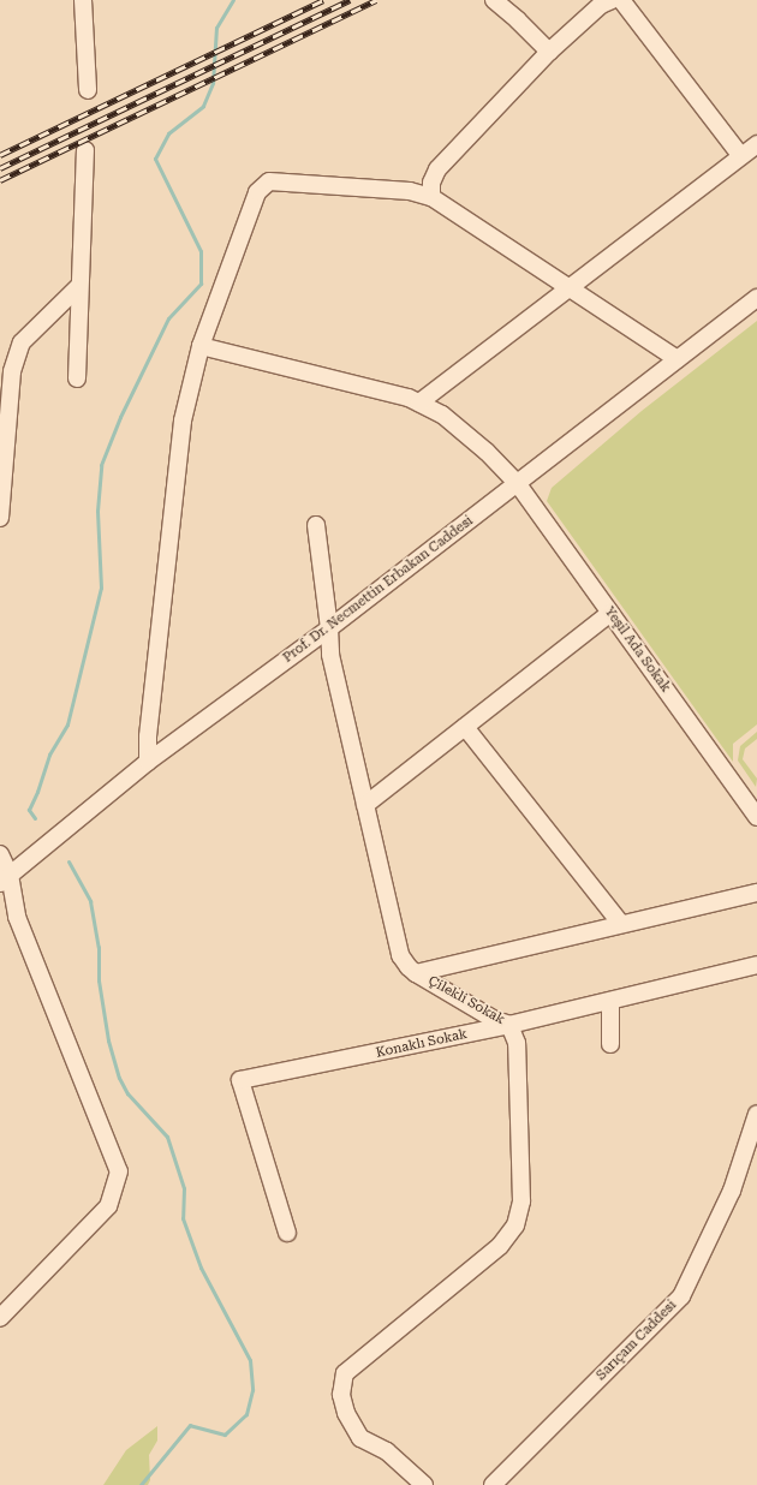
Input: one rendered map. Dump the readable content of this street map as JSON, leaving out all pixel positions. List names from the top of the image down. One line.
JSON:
{"streets":{"street":["Prof. Dr. Necmettin Erbakan Caddesi","Yeşil Ada Sokak","Çilekli Sokak","Konaklı Sokak","Sarıçam Caddesi"]},"crossings":[["Prof. Dr. Necmettin Erbakan Caddesi","Yeşil Ada Sokak"],["Prof. Dr. Necmettin Erbakan Caddesi","Çilekli Sokak"],["Çilekli Sokak","Konaklı Sokak"]]}
